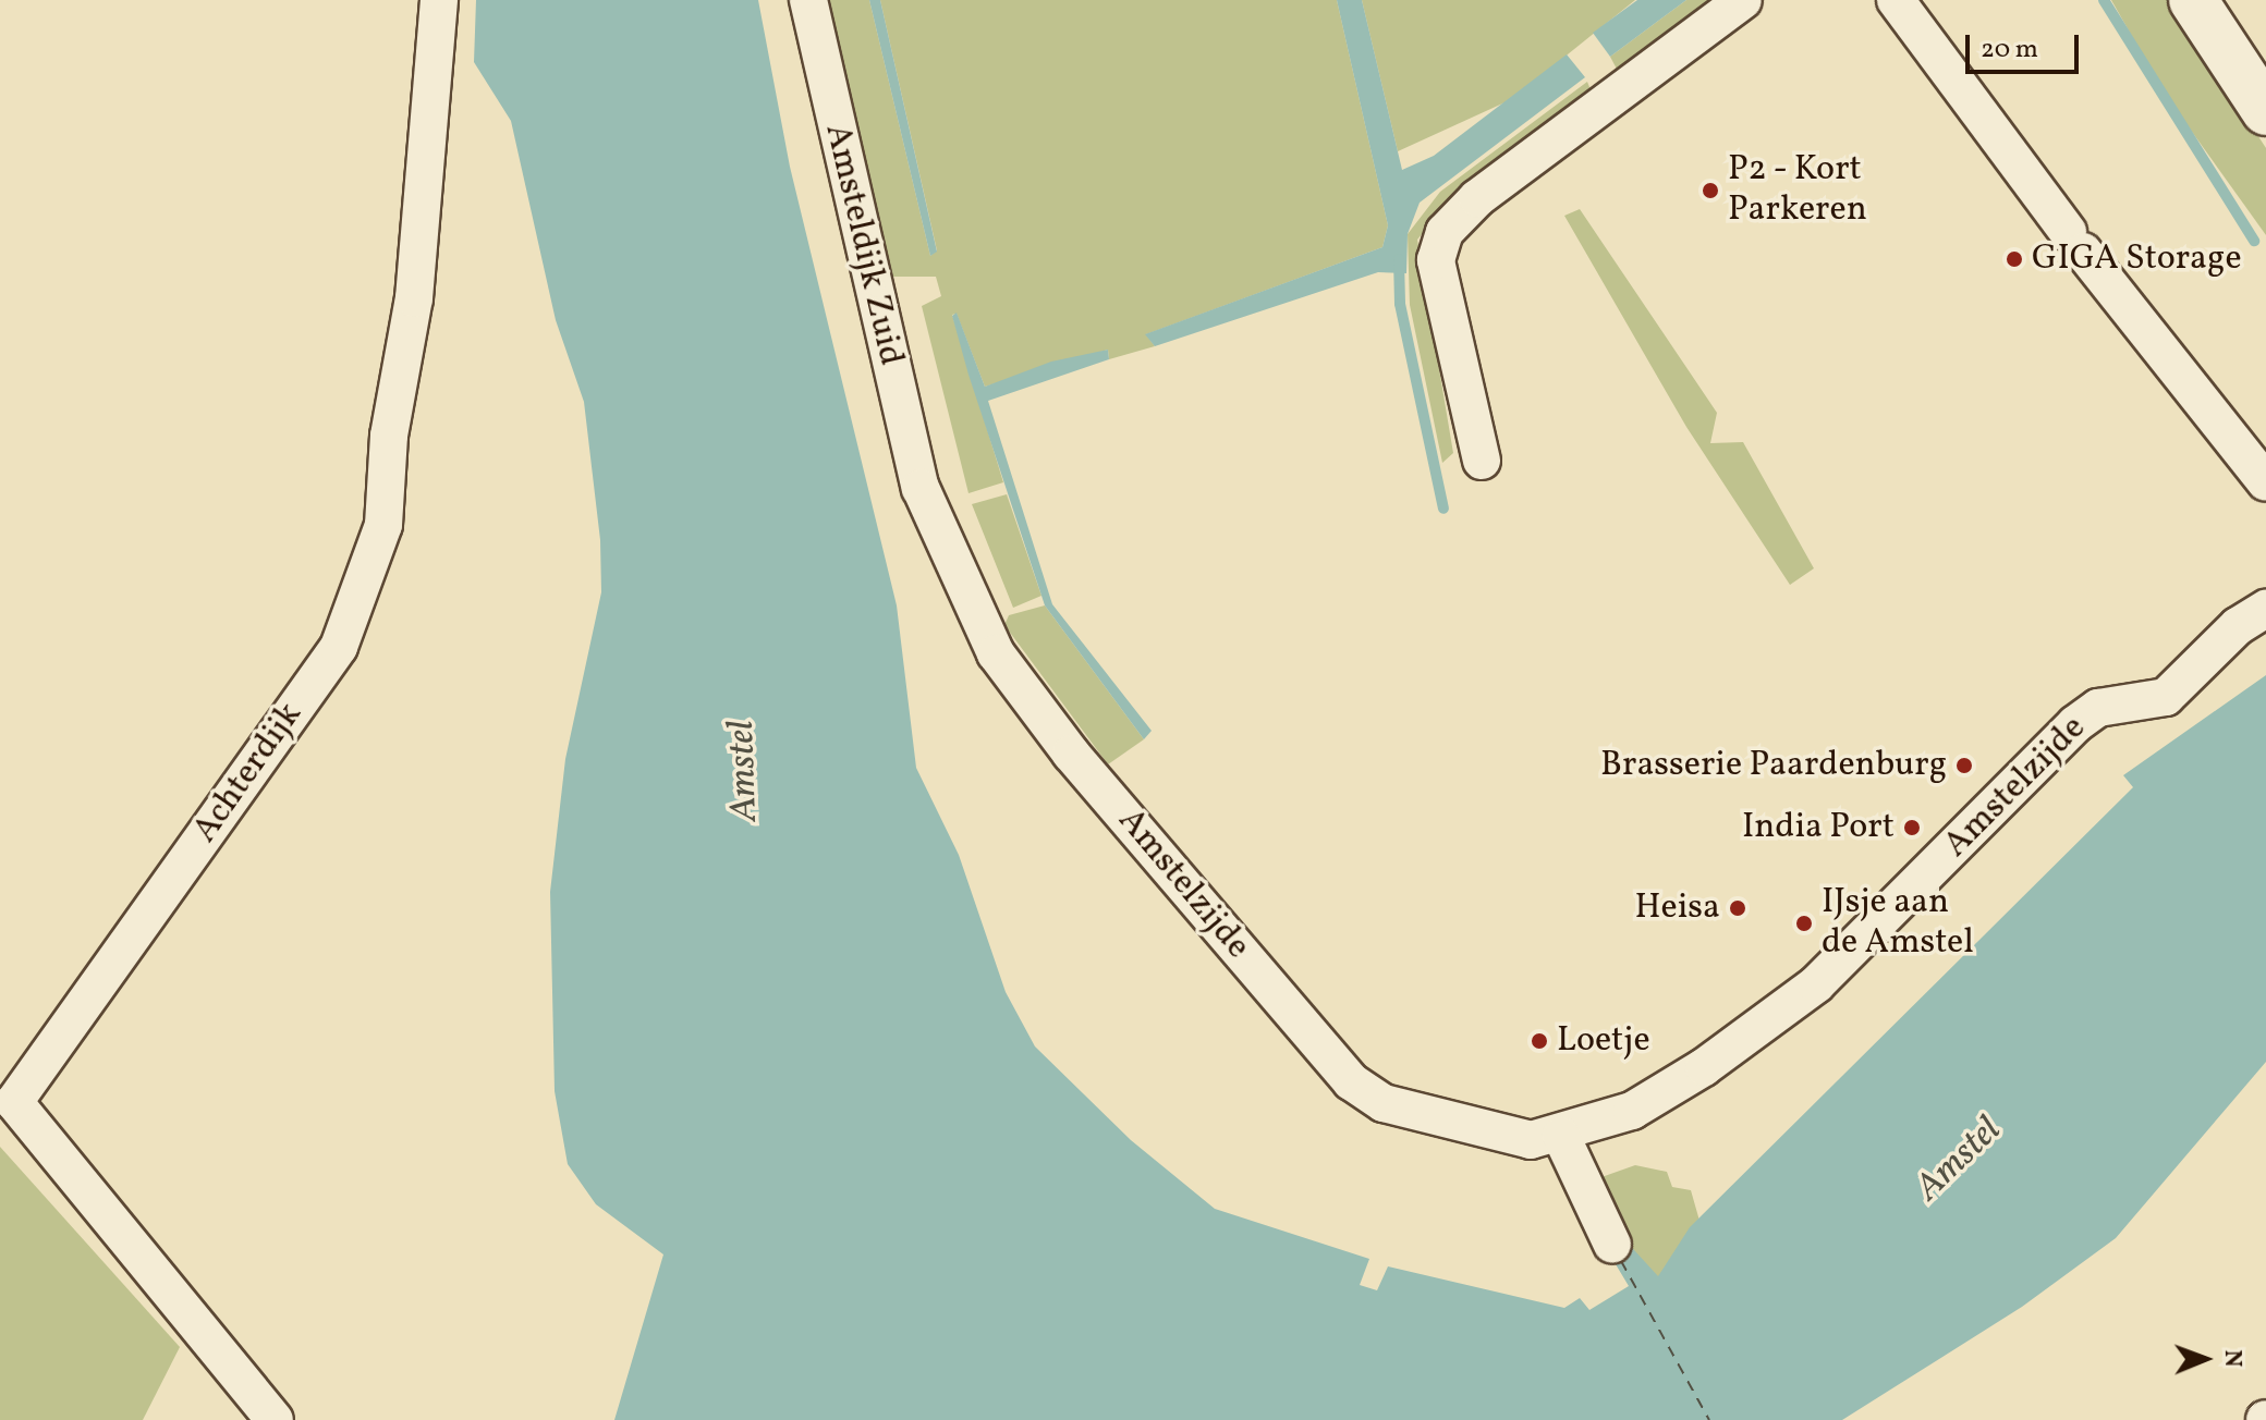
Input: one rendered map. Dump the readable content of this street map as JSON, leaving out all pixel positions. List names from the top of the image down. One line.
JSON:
{"streets":{"street":["Amsteldijk Zuid","Achterdijk","Amstelzijde"]},"crossings":[["Amsteldijk Zuid","Amstelzijde"]],"water":["Amstel"],"places":["P2 - Kort Parkeren","GIGA Storage","Brasserie Paardenburg","India Port","Heisa","IJsje aan de Amstel","Loetje"],"scale_bar":"20 m","north":"right"}
